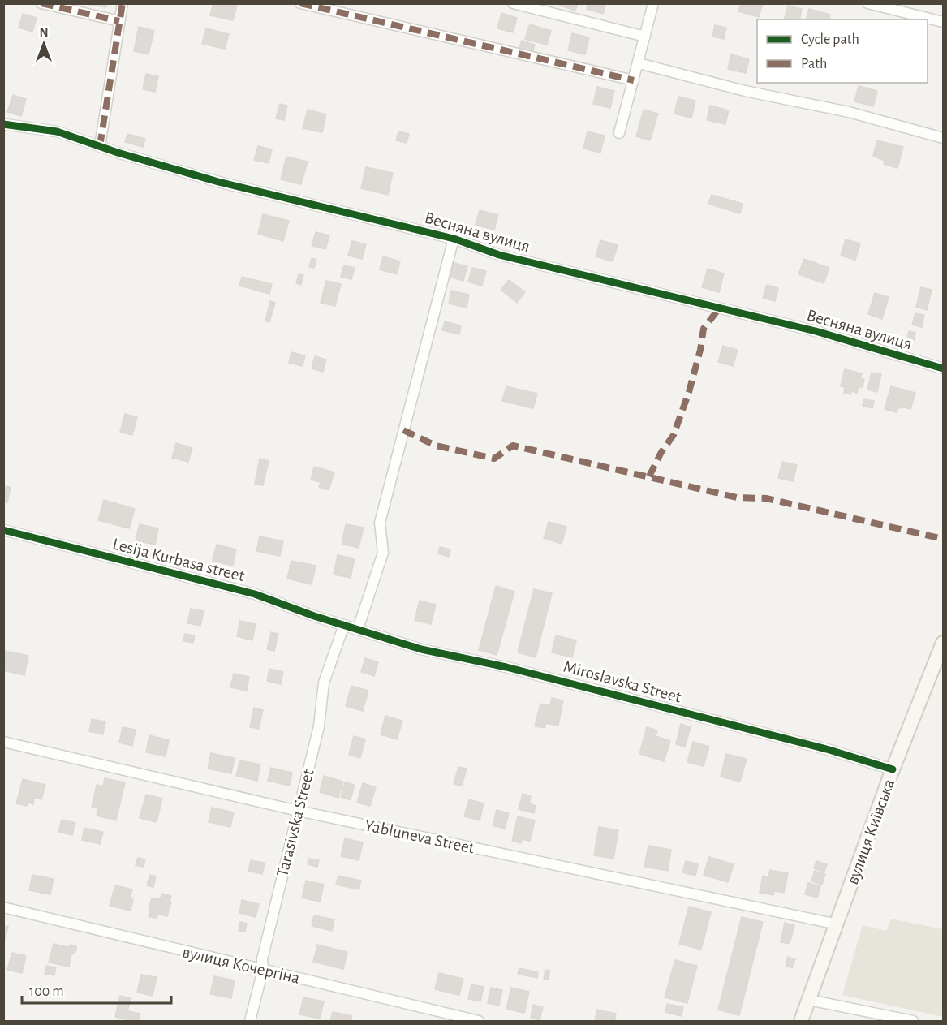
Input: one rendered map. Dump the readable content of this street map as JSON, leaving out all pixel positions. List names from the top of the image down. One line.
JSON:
{"streets":{"street":["Весняна вулиця","Lesija Kurbasa street","Miroslavska Street","Tarasivska Street","вулиця Київська","Yabluneva Street","вулиця Кочергіна"]},"crossings":[["Lesija Kurbasa street","Miroslavska Street"],["Lesija Kurbasa street","Tarasivska Street"],["Miroslavska Street","Tarasivska Street"],["Miroslavska Street","вулиця Київська"],["Tarasivska Street","Yabluneva Street"],["Tarasivska Street","вулиця Кочергіна"],["вулиця Київська","Yabluneva Street"]],"legend":["Cycle path","Path"],"scale_bar":"100 m","north":"top"}
